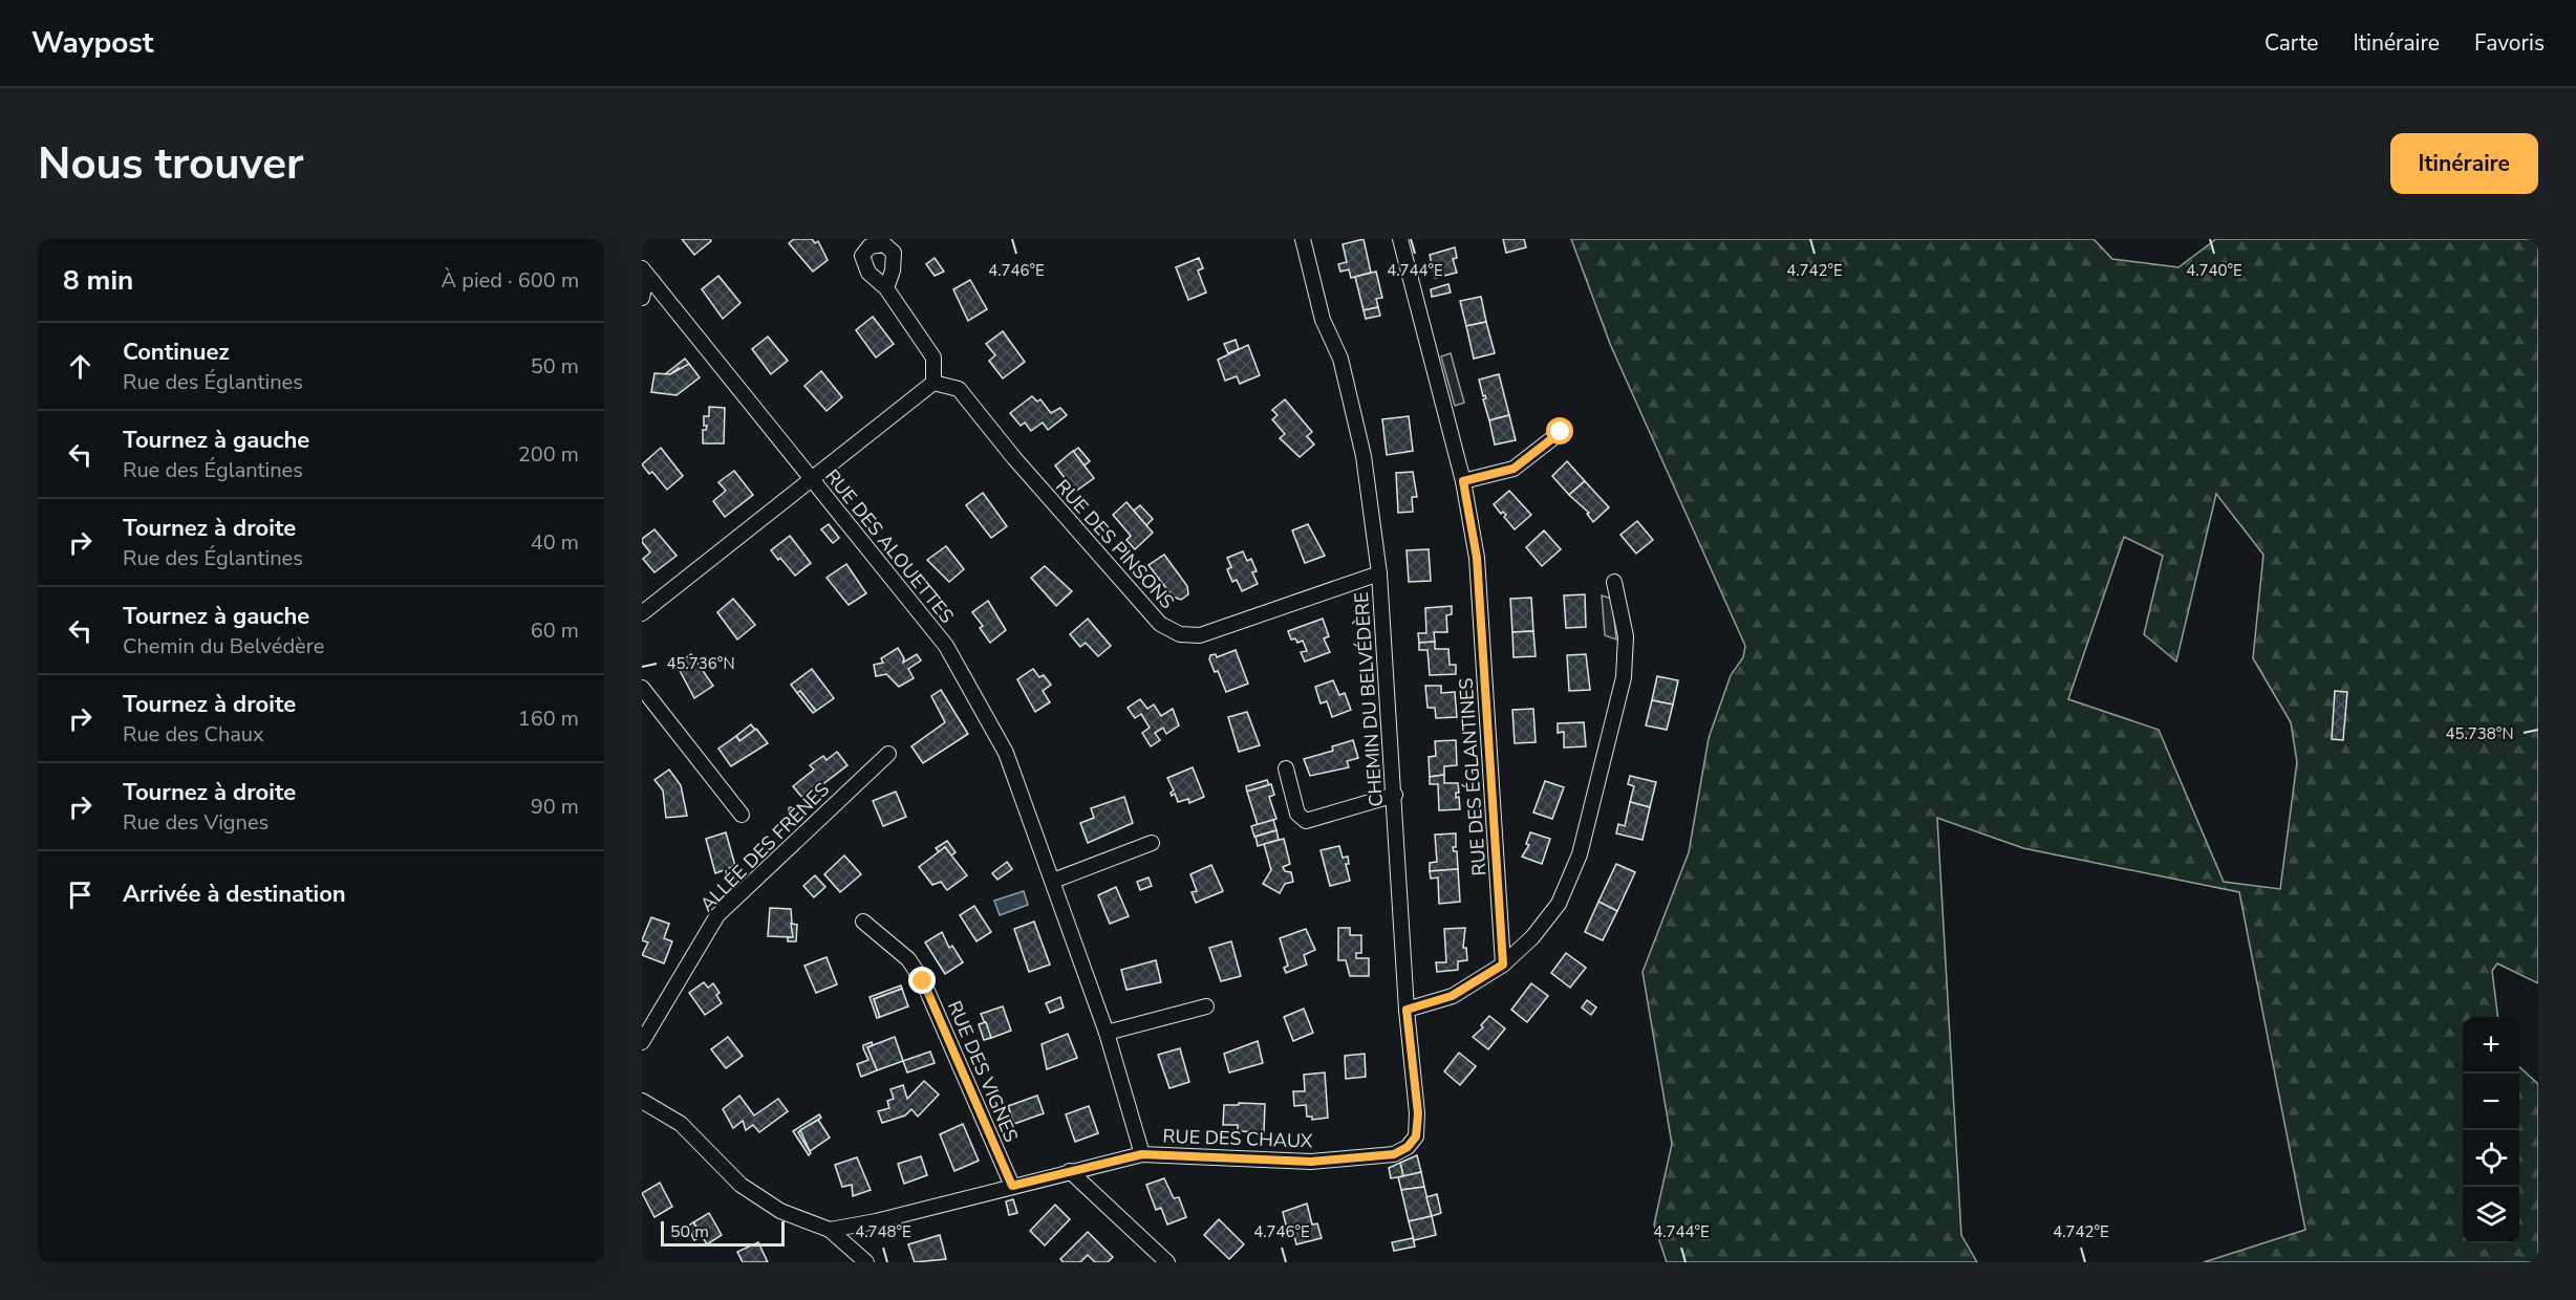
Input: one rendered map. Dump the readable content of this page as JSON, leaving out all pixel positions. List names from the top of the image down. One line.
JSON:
{"streets":{"street":["RUE DES PINSONS","RUE DES ALOUETTES","CHEMIN DU BELVÉDÈRE","RUE DES ÉGLANTINES","ALLÉE DES FRÊNES","RUE DES VIGNES","RUE DES CHAUX"]},"crossings":[["RUE DES PINSONS","CHEMIN DU BELVÉDÈRE"],["RUE DES ALOUETTES","RUE DES CHAUX"],["CHEMIN DU BELVÉDÈRE","RUE DES CHAUX"],["RUE DES VIGNES","RUE DES CHAUX"]],"scale_bar":"50 m","page":{"header":"Waypost","nav":["Carte","Itinéraire","Favoris"],"buttons":"Itinéraire","title":"Nous trouver","heading":["8 min","À pied · 600 m"],"list":[["Continuez","Rue des Églantines","50 m"],["Tournez à gauche","Rue des Églantines","200 m"],["Tournez à droite","Rue des Églantines","40 m"],["Tournez à gauche","Chemin du Belvédère","60 m"],["Tournez à droite","Rue des Chaux","160 m"],["Tournez à droite","Rue des Vignes","90 m"],"Arrivée à destination"],"map_buttons":["+","−"],"scale":"50 m"},"coordinates":["4.746°E","4.744°E","4.742°E","4.740°E","45.736°N","45.738°N","4.748°E"]}
